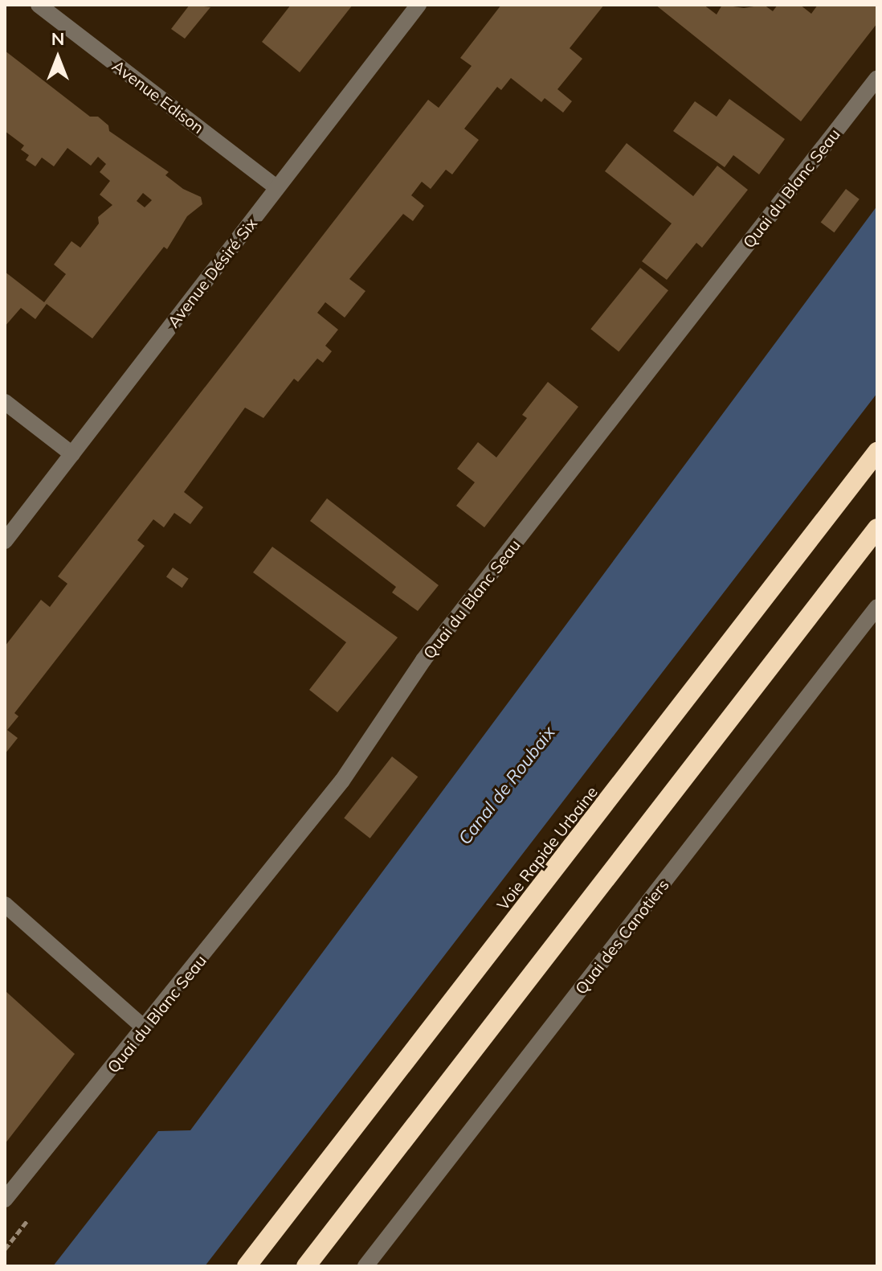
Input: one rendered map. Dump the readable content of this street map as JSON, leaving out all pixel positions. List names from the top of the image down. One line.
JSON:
{"streets":{"highway":["Voie Rapide Urbaine"],"street":["Avenue Edison","Quai du Blanc Seau","Avenue Désiré Six","Quai des Canotiers"]},"crossings":[["Avenue Edison","Avenue Désiré Six"]],"water":["Canal de Roubaix"],"north":"top"}
